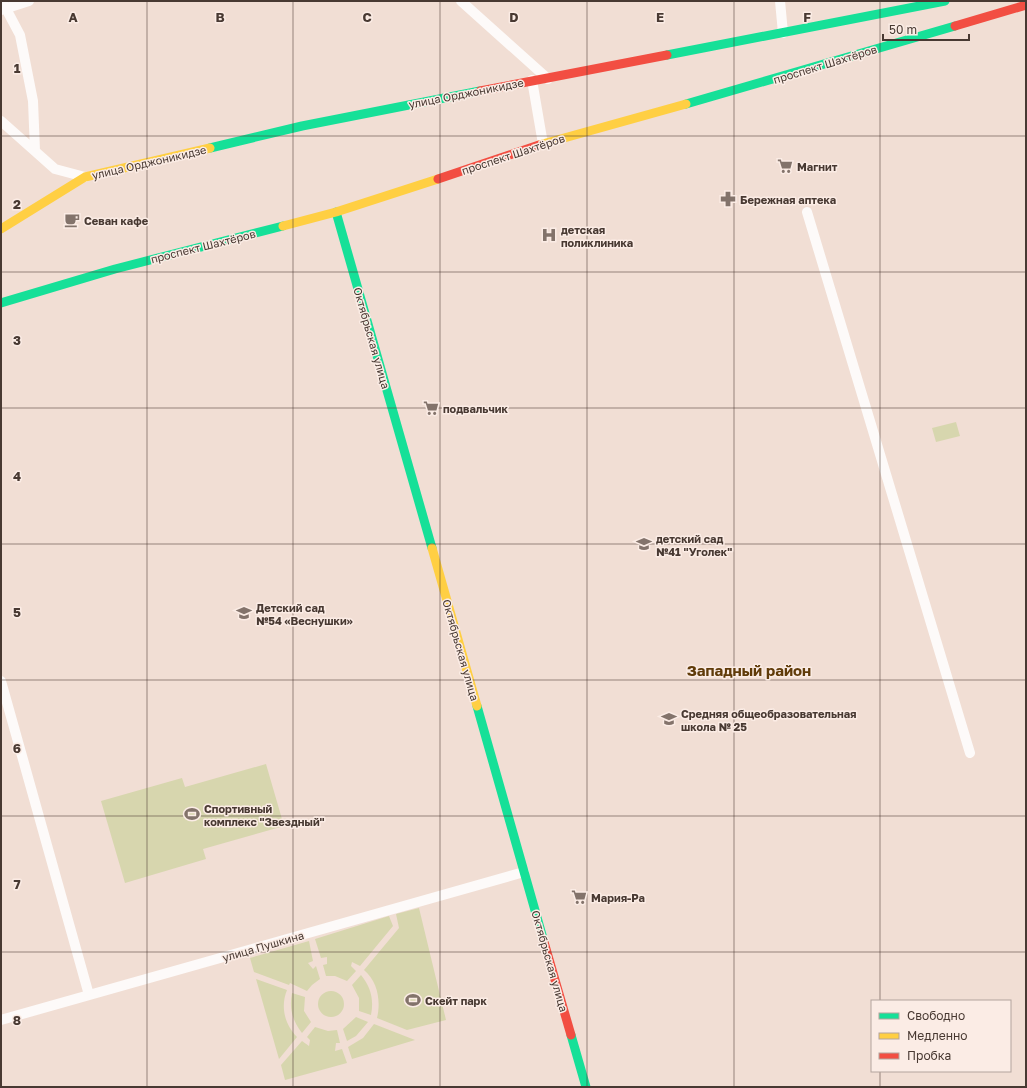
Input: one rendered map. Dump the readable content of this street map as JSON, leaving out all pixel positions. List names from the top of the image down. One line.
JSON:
{"streets":{"street":["проспект Шахтёров","улица Орджоникидзе","Октябрьская улица","улица Пушкина"]},"crossings":[["проспект Шахтёров","Октябрьская улица"],["Октябрьская улица","улица Пушкина"]],"districts":["Западный район"],"places":{"supermarket":["Магнит","подвальчик","Мария-Ра"],"pharmacy":["Бережная аптека"],"cafe":["Севан кафе"],"hospital":["детская поликлиника"],"school or university":["детский сад №41 \"Уголек\"","Детский сад №54 «Веснушки»","Средняя общеобразовательная школа № 25"],"sports":["Спортивный комплекс \"Звездный\"","Скейт парк"]},"legend":["Свободно","Медленно","Пробка"],"scale_bar":"50 m","grid":{"columns":["A","B","C","D","E","F"],"rows":["1","2","3","4","5","6","7","8"]}}
